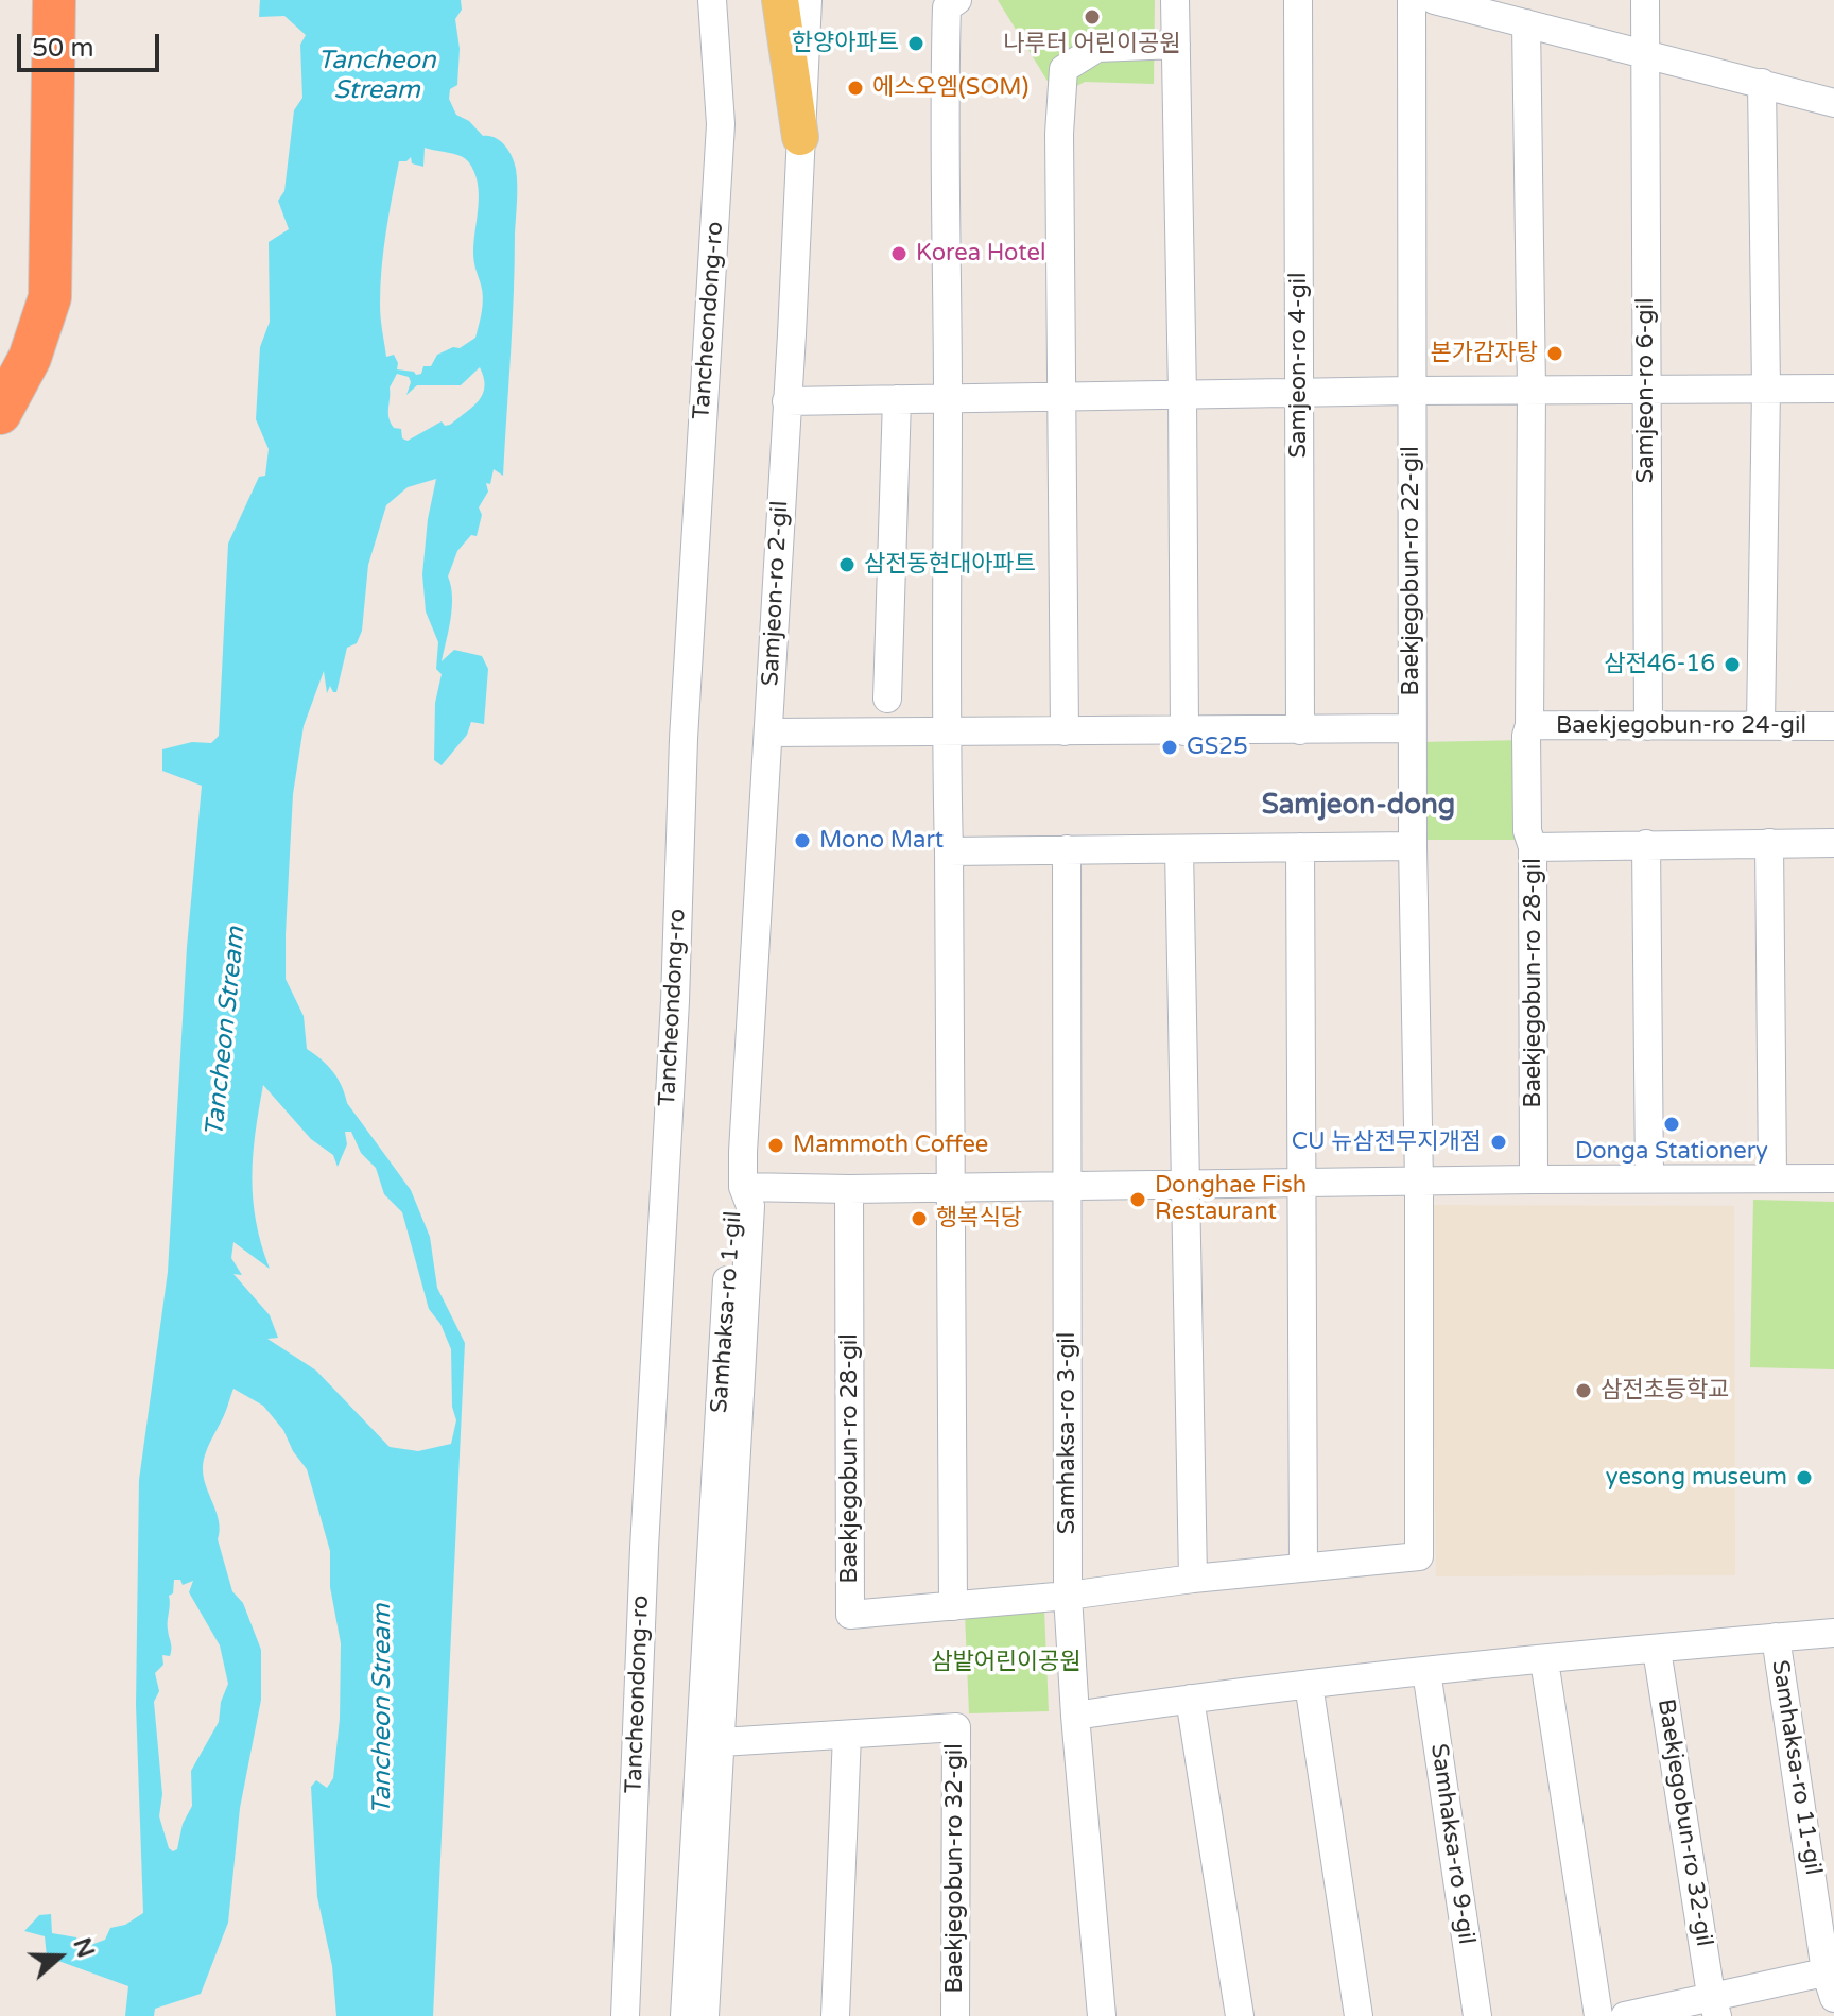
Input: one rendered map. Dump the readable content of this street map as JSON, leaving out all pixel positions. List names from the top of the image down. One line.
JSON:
{"streets":{"street":["Tancheondong-ro","Samjeon-ro 4-gil","Samjeon-ro 6-gil","Baekjegobun-ro 22-gil","Samjeon-ro 2-gil","Baekjegobun-ro 24-gil","Baekjegobun-ro 28-gil","Samhaksa-ro 1-gil","Samhaksa-ro 3-gil","Samhaksa-ro 11-gil","Baekjegobun-ro 32-gil","Samhaksa-ro 9-gil"]},"crossings":[["Samjeon-ro 4-gil","Baekjegobun-ro 22-gil"],["Samjeon-ro 6-gil","Baekjegobun-ro 24-gil"],["Baekjegobun-ro 22-gil","Samjeon-ro 2-gil"],["Samjeon-ro 2-gil","Samhaksa-ro 1-gil"],["Samhaksa-ro 1-gil","Baekjegobun-ro 32-gil"]],"districts":["Samjeon-dong"],"water":["Tancheon Stream"],"parks":["삼밭어린이공원"],"places":["나루터 어린이공원","한양아파트","에스오엠(SOM)","Korea Hotel","본가감자탕","삼전동현대아파트","삼전46-16","GS25","Mono Mart","Donga Stationery","CU 뉴삼전무지개점","Mammoth Coffee","Donghae Fish Restaurant","행복식당","삼전초등학교","yesong museum"],"scale_bar":"50 m","north":"right"}
